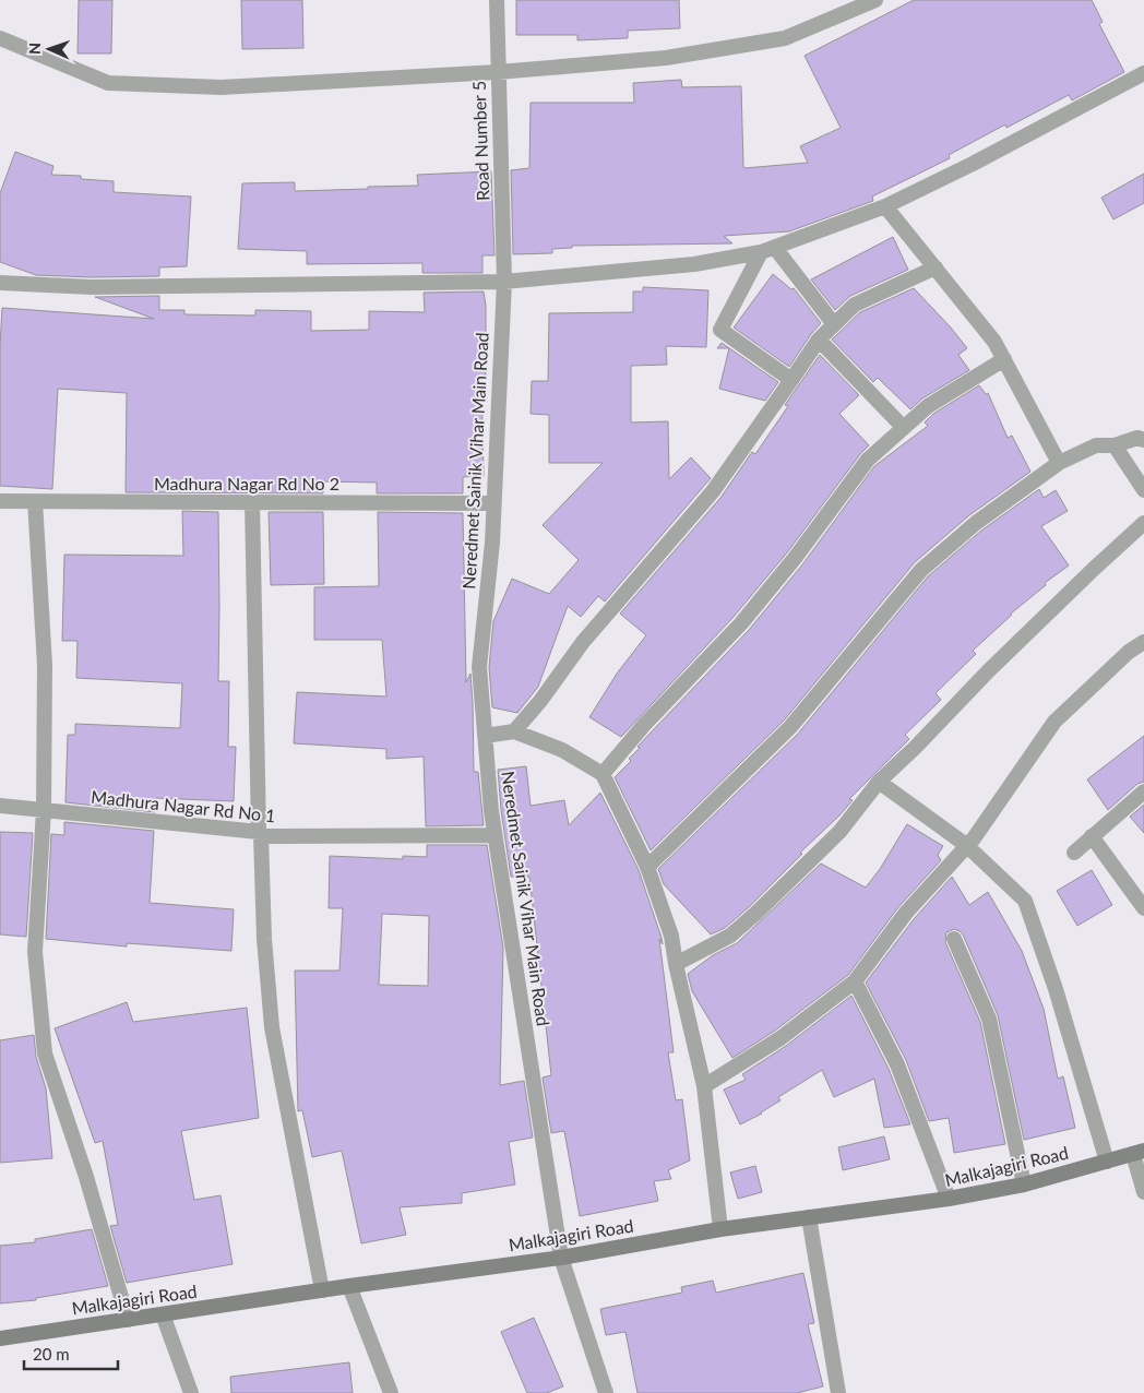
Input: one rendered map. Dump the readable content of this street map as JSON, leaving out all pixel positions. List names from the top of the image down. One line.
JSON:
{"streets":{"main road":["Malkajagiri Road"],"street":["Road Number 5","Neredmet Sainik Vihar Main Road","Madhura Nagar Rd No 2","Madhura Nagar Rd No 1"]},"crossings":[["Road Number 5","Neredmet Sainik Vihar Main Road"],["Neredmet Sainik Vihar Main Road","Madhura Nagar Rd No 2"],["Neredmet Sainik Vihar Main Road","Madhura Nagar Rd No 1"],["Neredmet Sainik Vihar Main Road","Malkajagiri Road"]],"scale_bar":"20 m","north":"left"}
